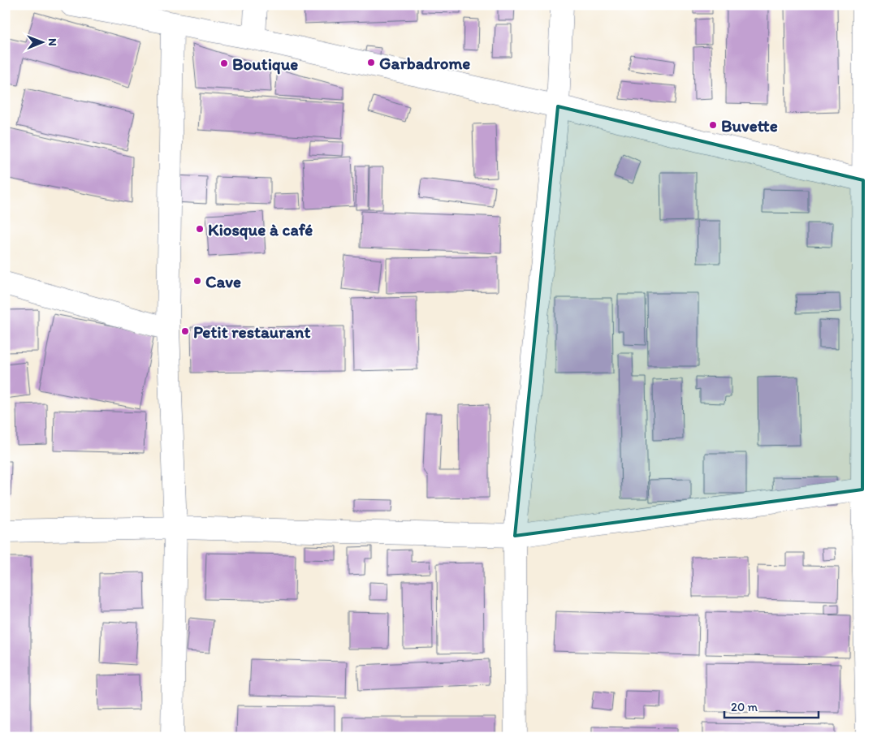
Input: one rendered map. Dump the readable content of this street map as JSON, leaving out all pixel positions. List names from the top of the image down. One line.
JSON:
{"places":["Garbadrome","Boutique","Buvette","Kiosque à café","Cave","Petit restaurant"],"scale_bar":"20 m","north":"right"}
